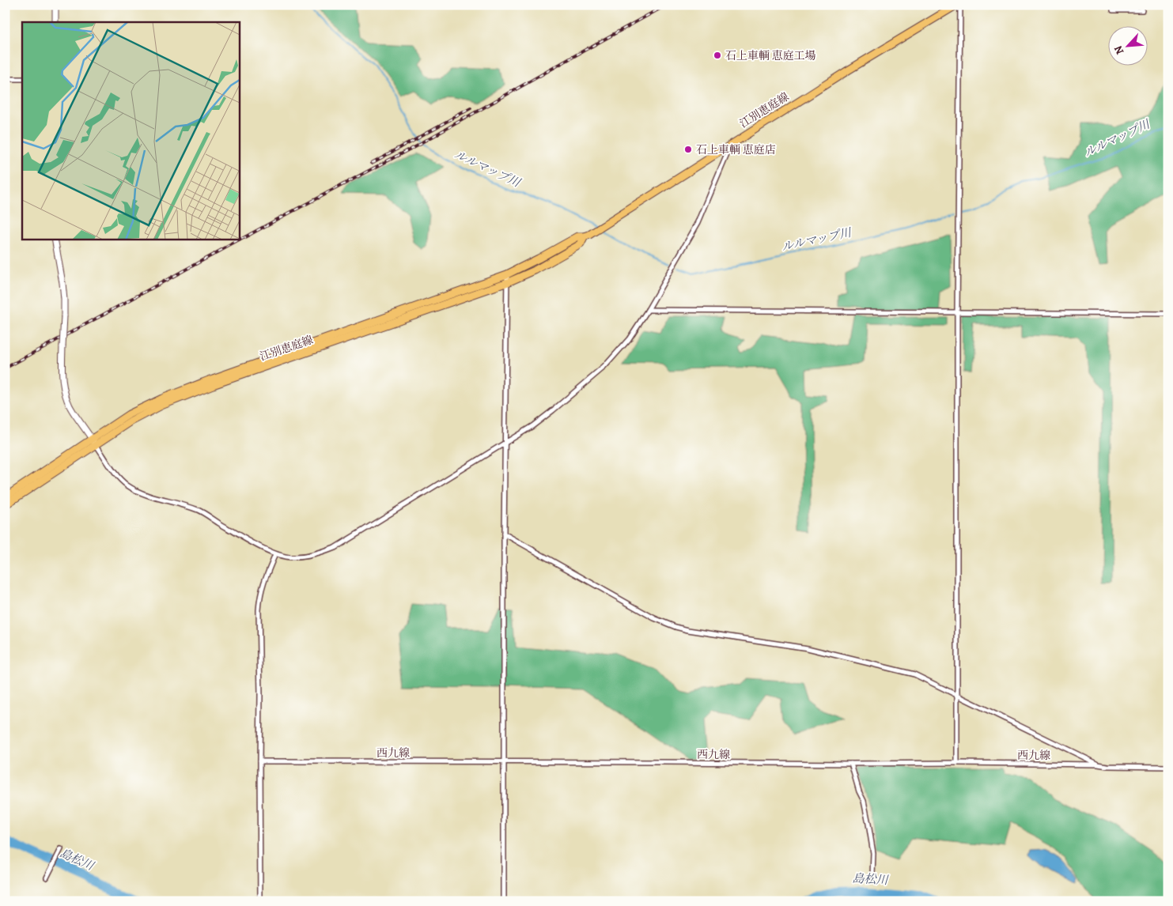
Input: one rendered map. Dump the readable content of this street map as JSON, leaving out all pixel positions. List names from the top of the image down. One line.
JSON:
{"streets":{"main road":["江別恵庭線"],"street":["西九線"]},"water":["ルルマップ川","島松川"],"places":["石上車輌 恵庭工場","石上車輌 恵庭店"],"north":"bottom left"}
